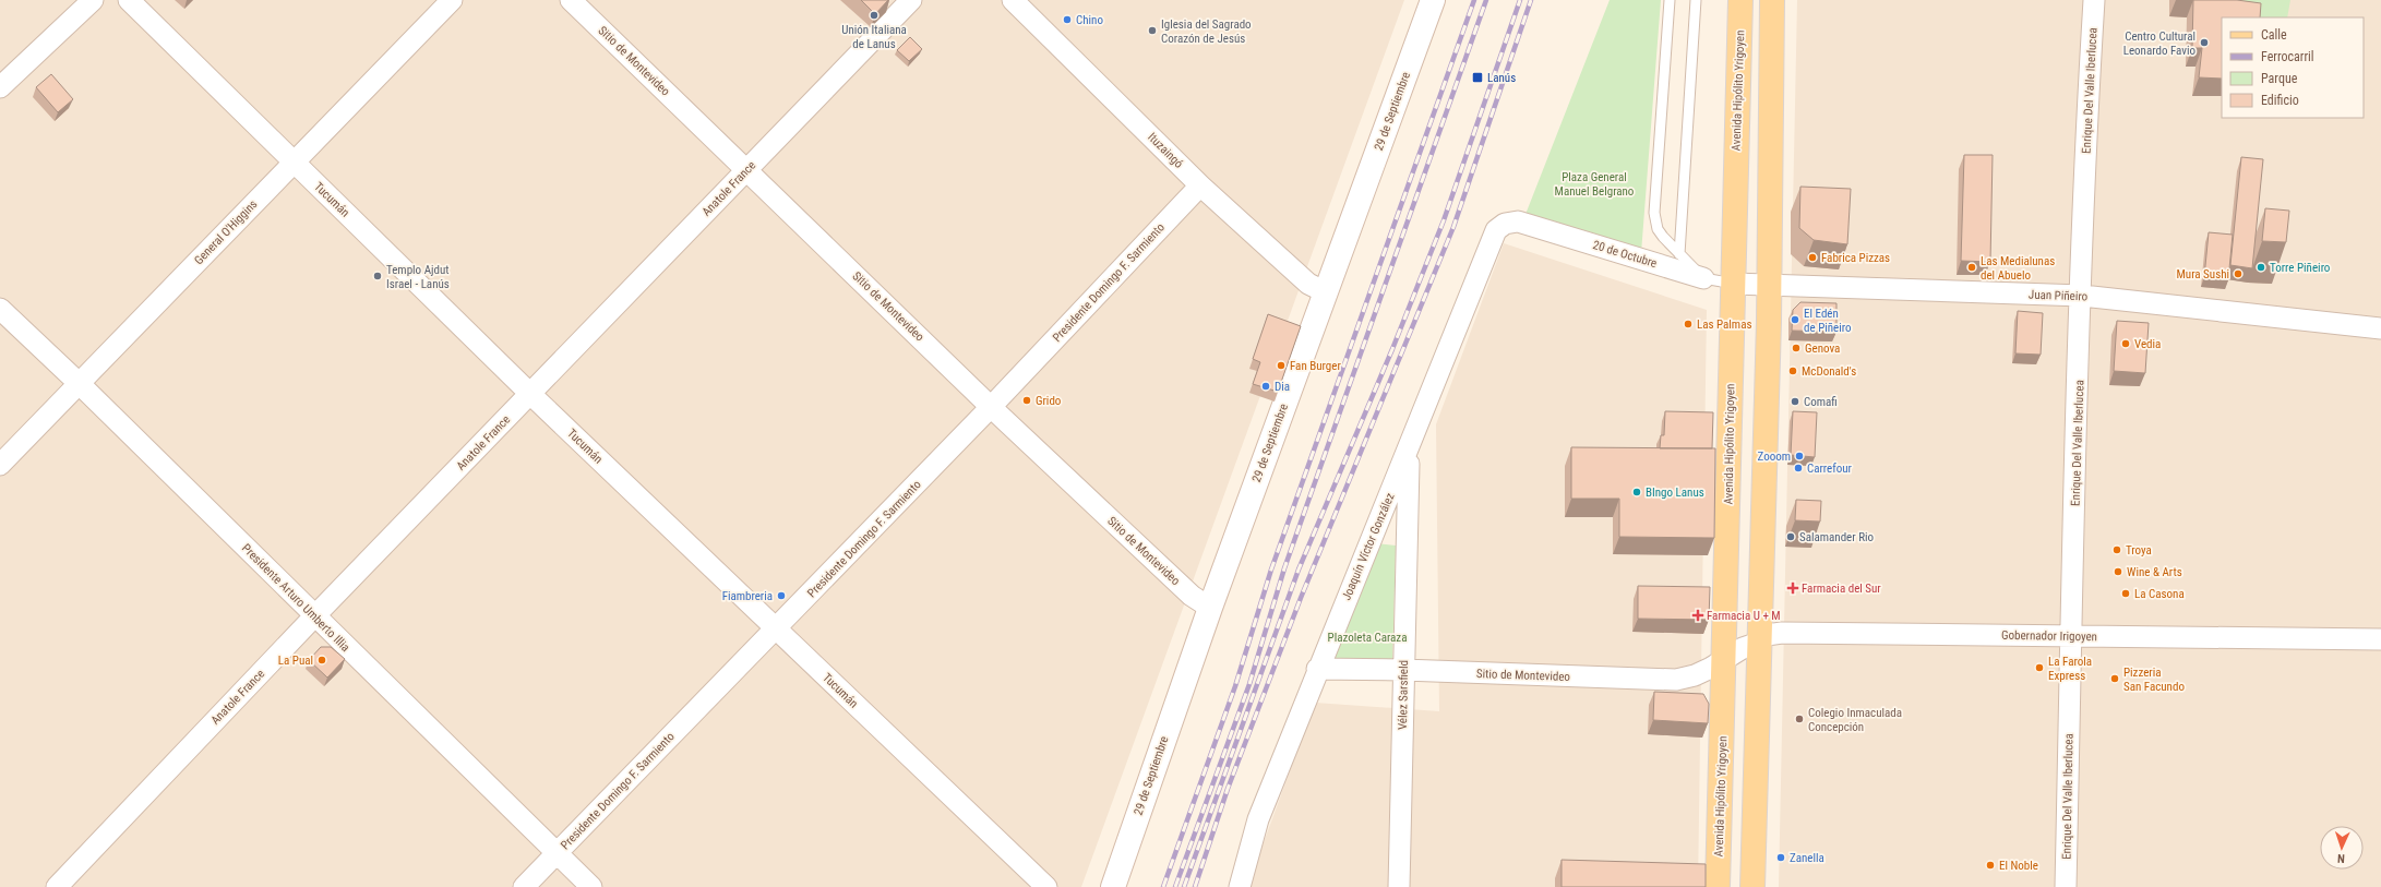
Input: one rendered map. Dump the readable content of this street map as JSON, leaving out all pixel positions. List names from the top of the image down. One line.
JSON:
{"streets":{"main road":["Avenida Hipólito Yrigoyen"],"street":["Sitio de Montevideo","Enrique Del Valle Iberlucea","29 de Septiembre","Ituzaingó","Anatole France","Tucumán","General O'Higgins","20 de Octubre","Presidente Domingo F. Sarmiento","Juan Piñeiro","Joaquín Víctor González","Presidente Arturo Umberto Illia","Gobernador Irigoyen","Vélez Sarsfield"]},"crossings":[["Sitio de Montevideo","Avenida Hipólito Yrigoyen"],["Sitio de Montevideo","29 de Septiembre"],["Sitio de Montevideo","Anatole France"],["Sitio de Montevideo","Presidente Domingo F. Sarmiento"],["Sitio de Montevideo","Joaquín Víctor González"],["Sitio de Montevideo","Gobernador Irigoyen"],["Sitio de Montevideo","Vélez Sarsfield"],["Avenida Hipólito Yrigoyen","20 de Octubre"],["Avenida Hipólito Yrigoyen","Juan Piñeiro"],["Avenida Hipólito Yrigoyen","Gobernador Irigoyen"],["Enrique Del Valle Iberlucea","Juan Piñeiro"],["Enrique Del Valle Iberlucea","Gobernador Irigoyen"],["29 de Septiembre","Ituzaingó"],["Ituzaingó","Presidente Domingo F. Sarmiento"],["Anatole France","Tucumán"],["Anatole France","Presidente Arturo Umberto Illia"],["Tucumán","General O'Higgins"],["Tucumán","Presidente Domingo F. Sarmiento"],["General O'Higgins","Presidente Arturo Umberto Illia"],["20 de Octubre","Juan Piñeiro"],["20 de Octubre","Joaquín Víctor González"],["Presidente Domingo F. Sarmiento","Presidente Arturo Umberto Illia"],["Joaquín Víctor González","Vélez Sarsfield"]],"parks":["Plaza General Manuel Belgrano","Plazoleta Caraza"],"places":{"other":["Unión Italiana de Lanus","Chino","Iglesia del Sagrado Corazón de Jesús","Centro Cultural Leonardo Favio","Fabrica Pizzas","Las Medialunas del Abuelo","Torre Piñeiro","Mura Sushi","Templo Ajdut Israel - Lanús","El Edén de Piñeiro","Las Palmas","Vedia","Genova","Fan Burger","McDonald's","Dia","Grido","Comafi","Zooom","Carrefour","BIngo Lanus","Salamander Rio","Troya","Wine & Arts","La Casona","Fiambreria","La Pual","La Farola Express","Pizzeria San Facundo","Colegio Inmaculada Concepción","Zanella","El Noble"],"transit":["Lanús"],"health":["Farmacia del Sur","Farmacia U + M"]},"legend":["Calle","Ferrocarril","Parque","Edificio"],"north":"bottom"}
